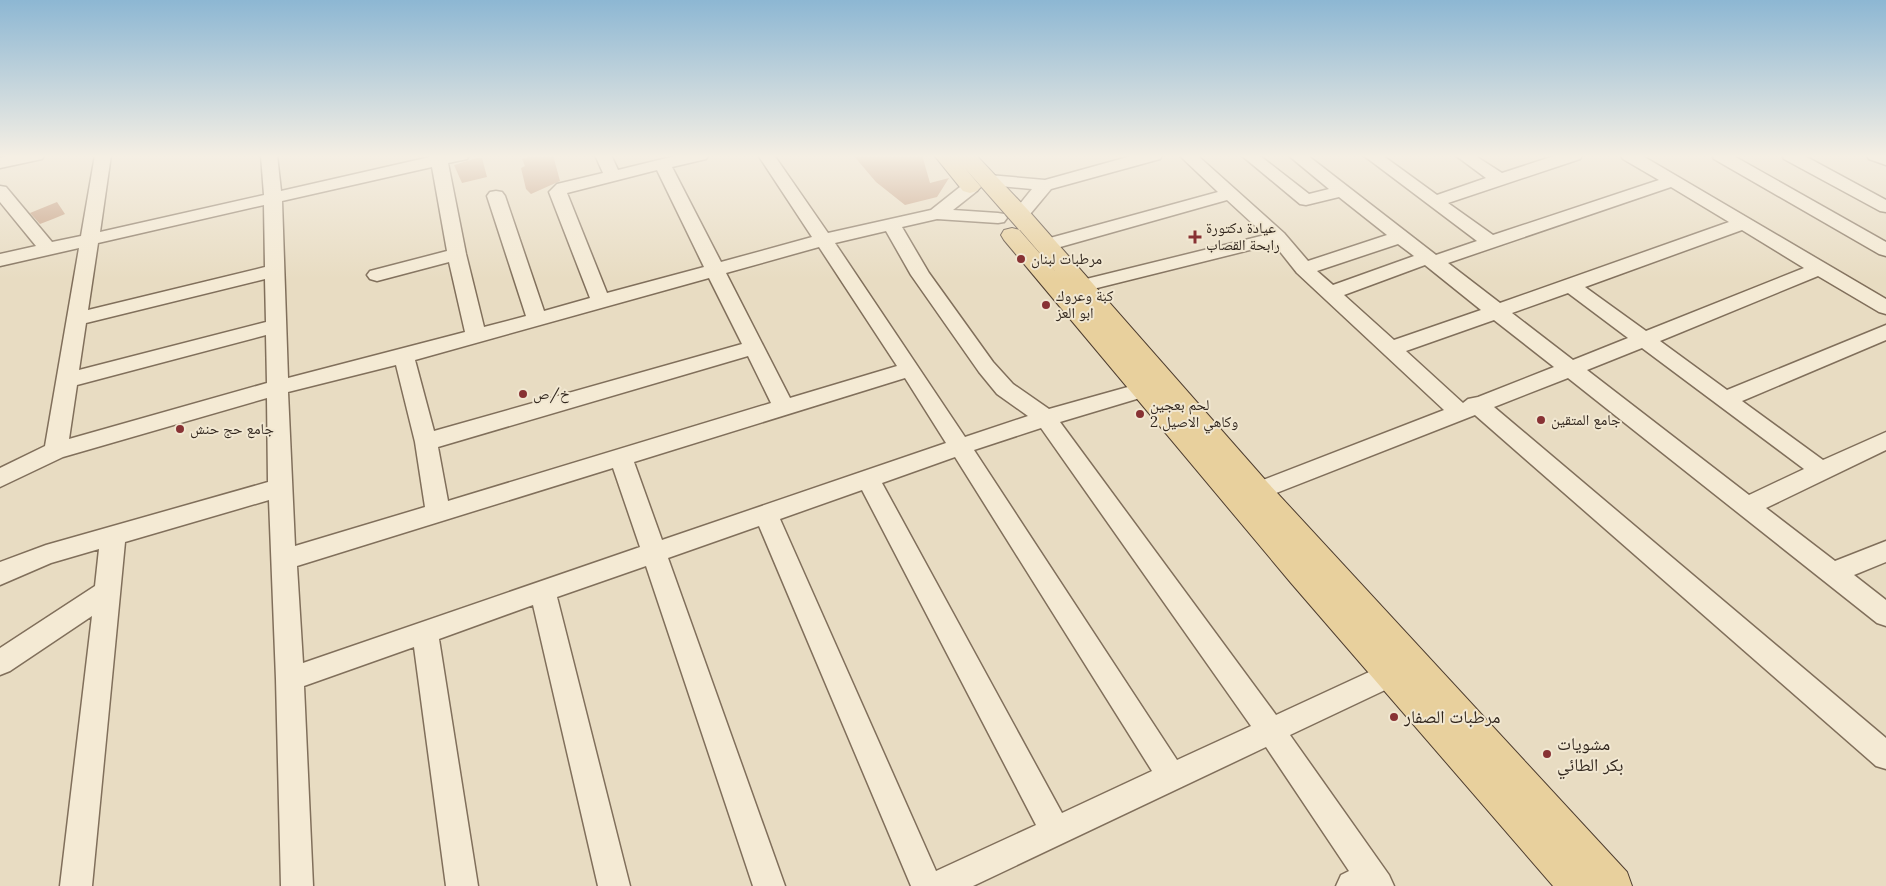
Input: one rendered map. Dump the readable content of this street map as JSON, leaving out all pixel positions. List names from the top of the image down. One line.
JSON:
{"places":{"health":["عيادة دكتورة رابحة القصاب"],"other":["مرطبات لبنان","كبة وعروك ابو العز","خ/ص","لحم بعجين وكاهي الاصيل 2","جامع المتقين","جامع حج حنش","مرطبات الصفار","مشويات بكر الطائي"]}}
